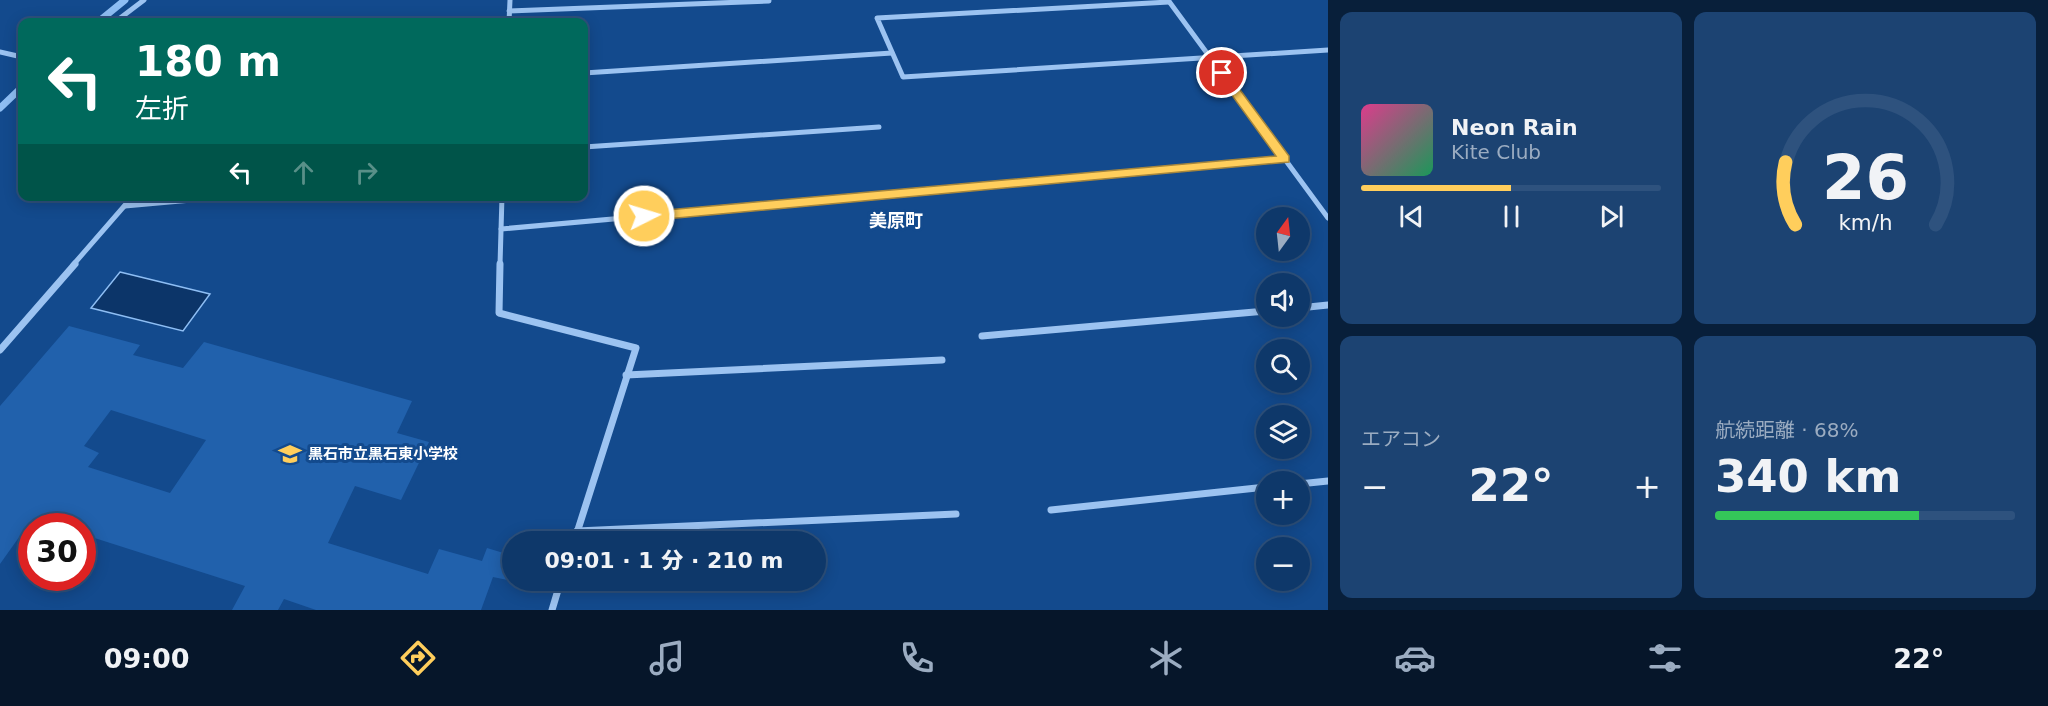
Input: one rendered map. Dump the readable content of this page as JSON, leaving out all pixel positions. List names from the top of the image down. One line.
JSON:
{"districts":["美原町"],"places":{"school or university":["黒石市立黒石東小学校"]},"north":"top","page":{"turn":["180 m","左折"],"song":["Neon Rain","Kite Club"],"map_buttons":["+","−"],"tile":["エアコン",["航続距離 · 68%","340 km"]],"heat":["−","22°","+"],"limit":"30","trip":"09:01 · 1 分 · 210 m","tabs":["09:00","22°"],"gauge":["26","km/h"]}}
